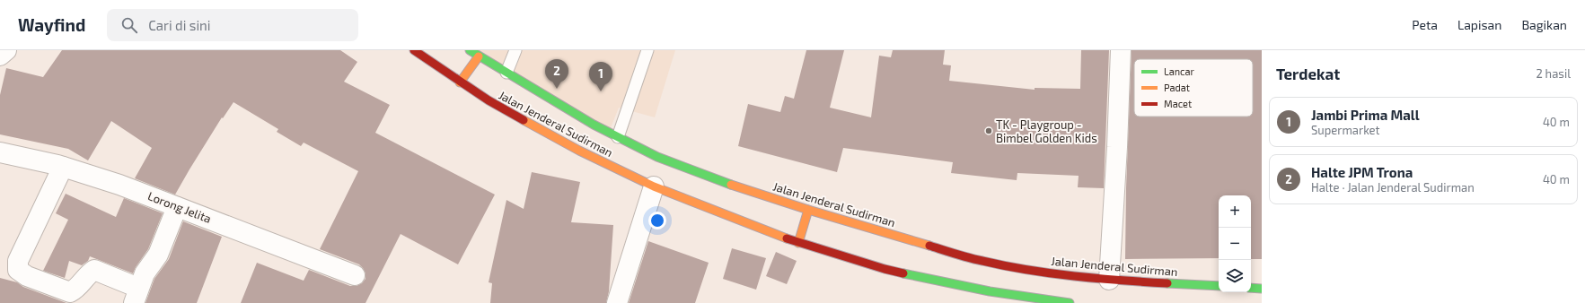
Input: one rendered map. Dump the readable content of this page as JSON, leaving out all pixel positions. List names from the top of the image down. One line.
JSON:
{"streets":{"main road":["Jalan Jenderal Sudirman"],"street":["Lorong Jelita"]},"places":["TK - Playgroup - Bimbel Golden Kids"],"legend":["Lancar","Padat","Macet"],"page":{"header":"Wayfind","search":"Cari di sini","nav":["Peta","Lapisan","Bagikan"],"heading":["Terdekat","2 hasil"],"pins":["2","1"],"list":[{"mark":"1","name":"Jambi Prima Mall","note":"Supermarket","value":"40 m"},{"mark":"2","name":"Halte JPM Trona","note":"Halte · Jalan Jenderal Sudirman","value":"40 m"}],"map_buttons":["+","−"]}}
